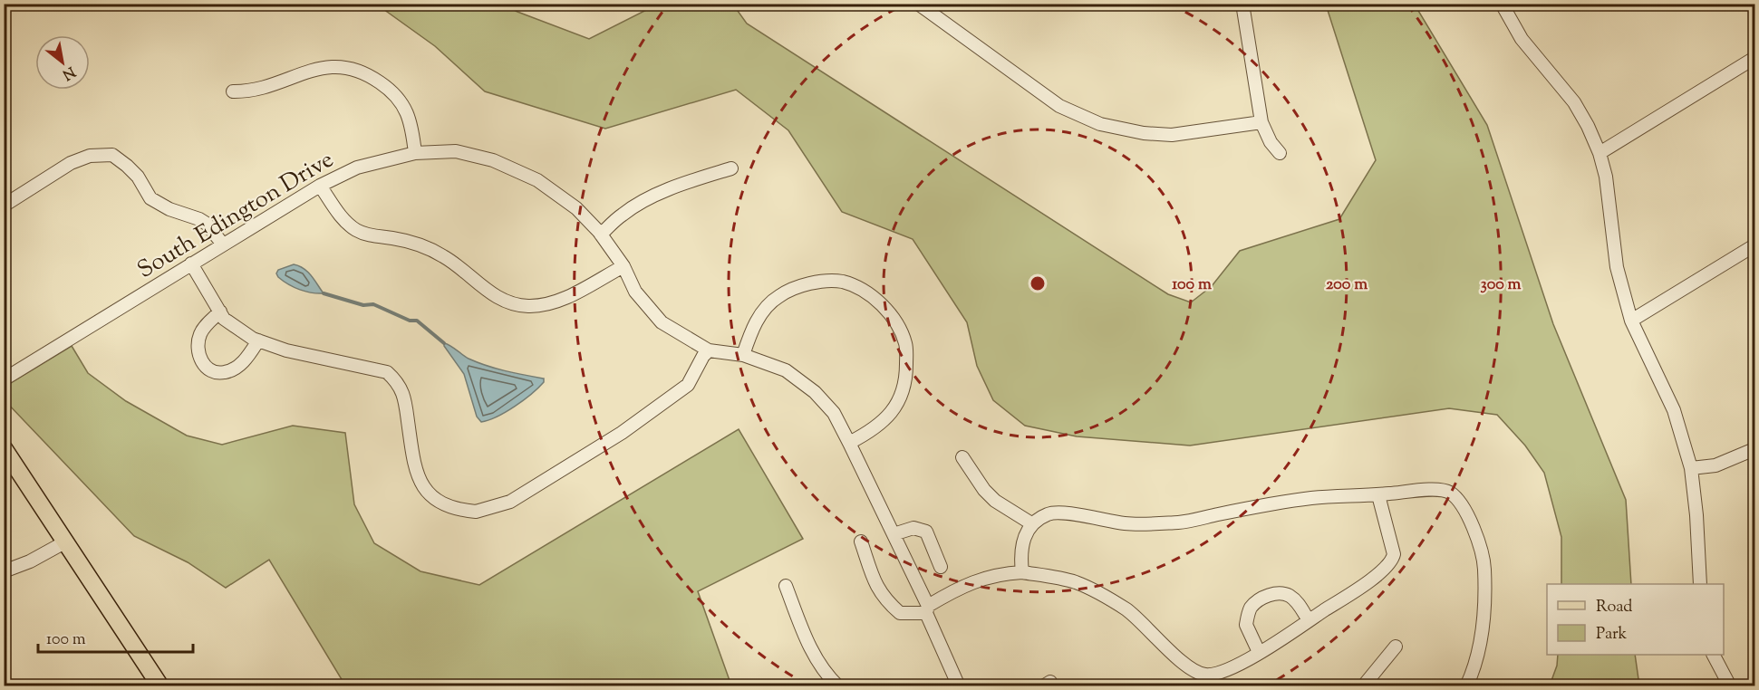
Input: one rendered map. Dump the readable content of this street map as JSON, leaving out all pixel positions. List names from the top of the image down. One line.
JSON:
{"streets":{"street":["South Edington Drive"]},"legend":["Road","Park"],"scale_bar":"100 m","north":"bottom right","rings":["100 m","200 m","300 m"]}
